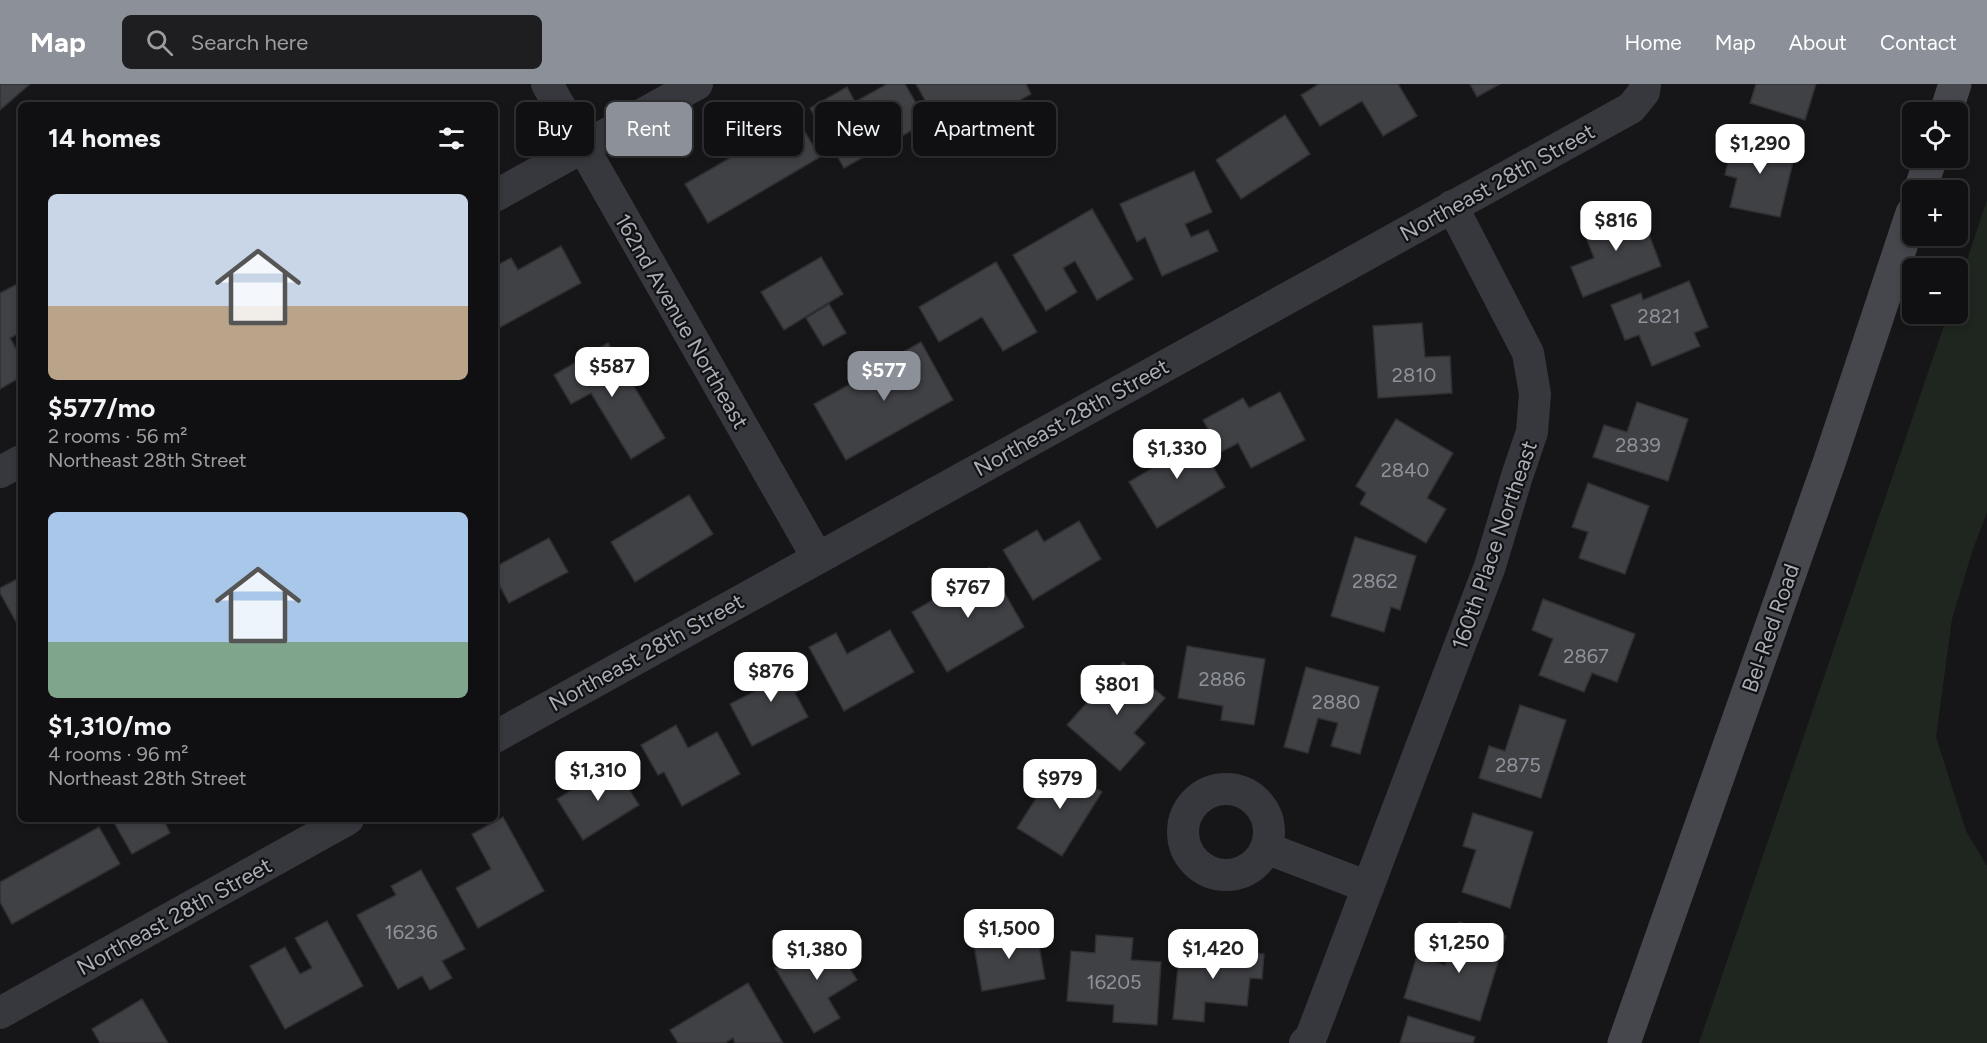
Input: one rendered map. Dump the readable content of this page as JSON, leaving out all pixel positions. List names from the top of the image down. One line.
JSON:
{"streets":{"main road":["Bel-Red Road"],"street":["Northeast 28th Street","162nd Avenue Northeast","160th Place Northeast"]},"crossings":[["Northeast 28th Street","162nd Avenue Northeast"],["Northeast 28th Street","160th Place Northeast"]],"house_numbers":["2821","2810","2839","2840","2862","2867","2886","2880","2875","16236","16205"],"page":{"header":"Map","search":"Search here","nav":["Home","Map","About","Contact"],"map_buttons":["+","−"],"chip":["Buy","Rent","Filters","New","Apartment"],"heading":"14 homes","price":["$1,290","$816","$587","$577","$1,330","$767","$876","$801","$1,310","$979","$1,500","$1,250","$1,420","$1,380"],"list":[{"name":"$577/mo","note":"2 rooms · 56 m² · Northeast 28th Street"},{"name":"$1,310/mo","note":"4 rooms · 96 m² · Northeast 28th Street"}]}}
